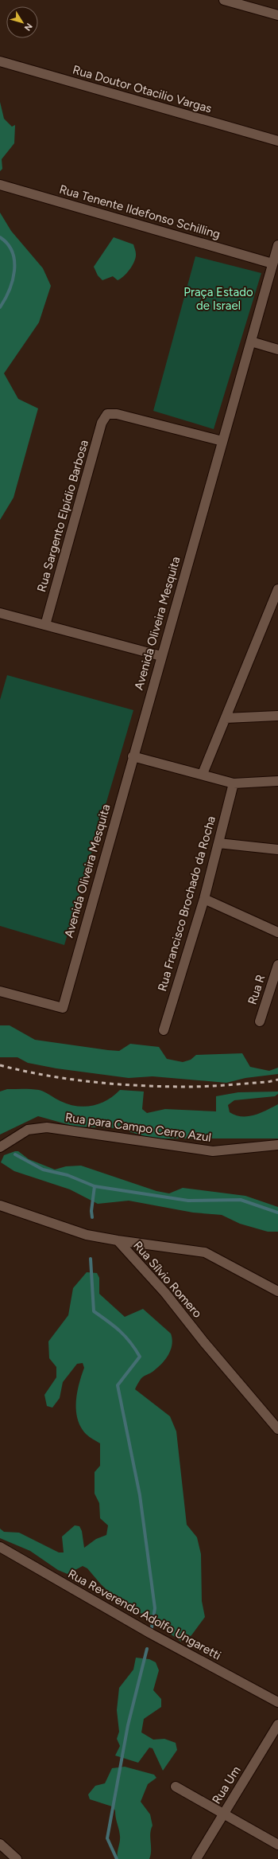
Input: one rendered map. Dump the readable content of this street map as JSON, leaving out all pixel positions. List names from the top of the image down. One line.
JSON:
{"streets":{"street":["Rua Doutor Otacilio Vargas","Rua Tenente Ildefonso Schilling","Rua Sargento Elpídio Barbosa","Avenida Oliveira Mesquita","Rua Francisco Brochado da Rocha","Rua R","Rua para Campo Cerro Azul","Rua Sílvio Romero","Rua Reverendo Adolfo Ungaretti","Rua Um"]},"crossings":[["Rua Tenente Ildefonso Schilling","Avenida Oliveira Mesquita"],["Rua Sargento Elpídio Barbosa","Avenida Oliveira Mesquita"]],"parks":["Praça Estado de Israel"],"north":"bottom right"}
